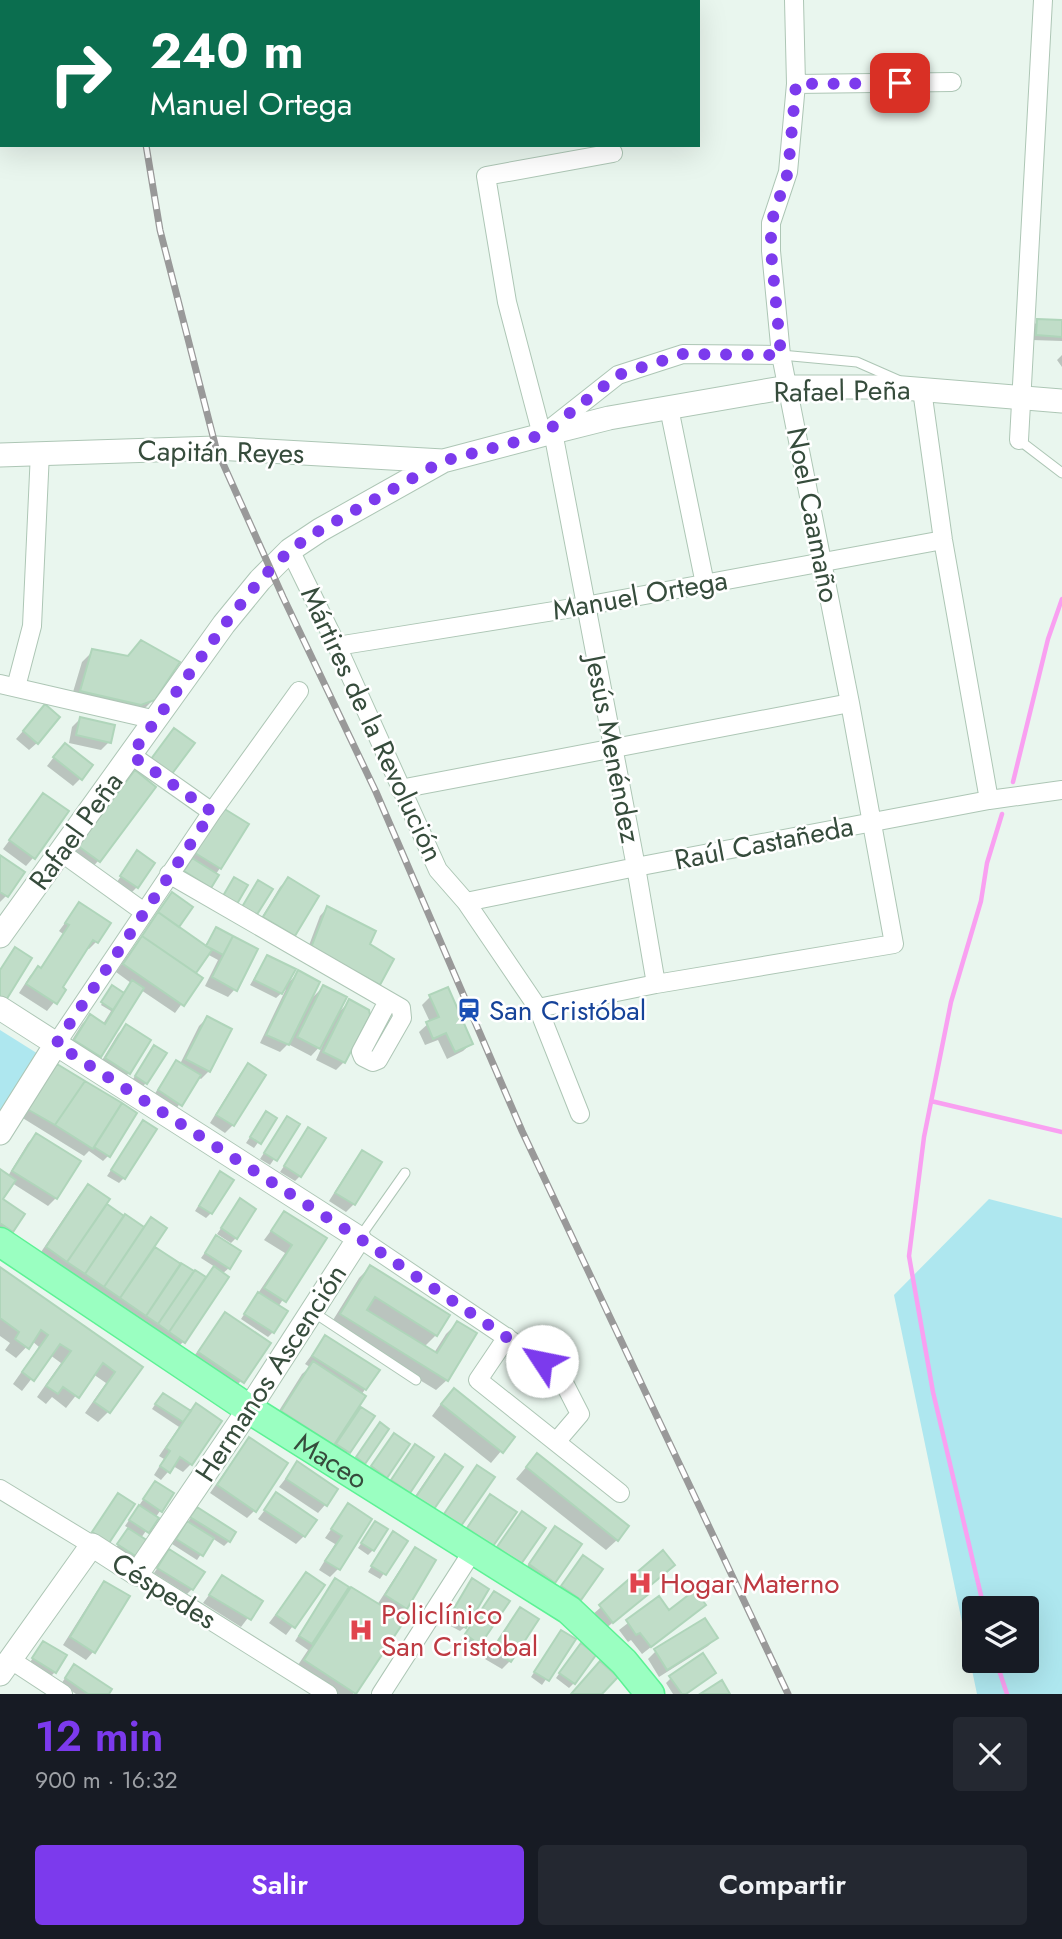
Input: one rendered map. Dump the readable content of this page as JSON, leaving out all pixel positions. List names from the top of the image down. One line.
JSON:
{"streets":{"main road":["Maceo"],"street":["Rafael Peña","Capitán Reyes","Noel Caamaño","Manuel Ortega","Mártires de la Revolución","Jesús Menéndez","Raúl Castañeda","Hermanos Ascención","Céspedes"]},"crossings":[["Rafael Peña","Capitán Reyes"],["Rafael Peña","Noel Caamaño"],["Rafael Peña","Mártires de la Revolución"],["Rafael Peña","Jesús Menéndez"],["Noel Caamaño","Manuel Ortega"],["Noel Caamaño","Jesús Menéndez"],["Noel Caamaño","Raúl Castañeda"],["Manuel Ortega","Mártires de la Revolución"],["Manuel Ortega","Jesús Menéndez"],["Mártires de la Revolución","Raúl Castañeda"],["Jesús Menéndez","Raúl Castañeda"],["Hermanos Ascención","Maceo"],["Hermanos Ascención","Céspedes"]],"places":{"station":["San Cristóbal"],"hospital":["Hogar Materno","Policlínico San Cristobal"]},"page":{"turn":["240 m","Manuel Ortega"],"heading":["12 min","900 m · 16:32"],"buttons":["Salir","Compartir"]}}
